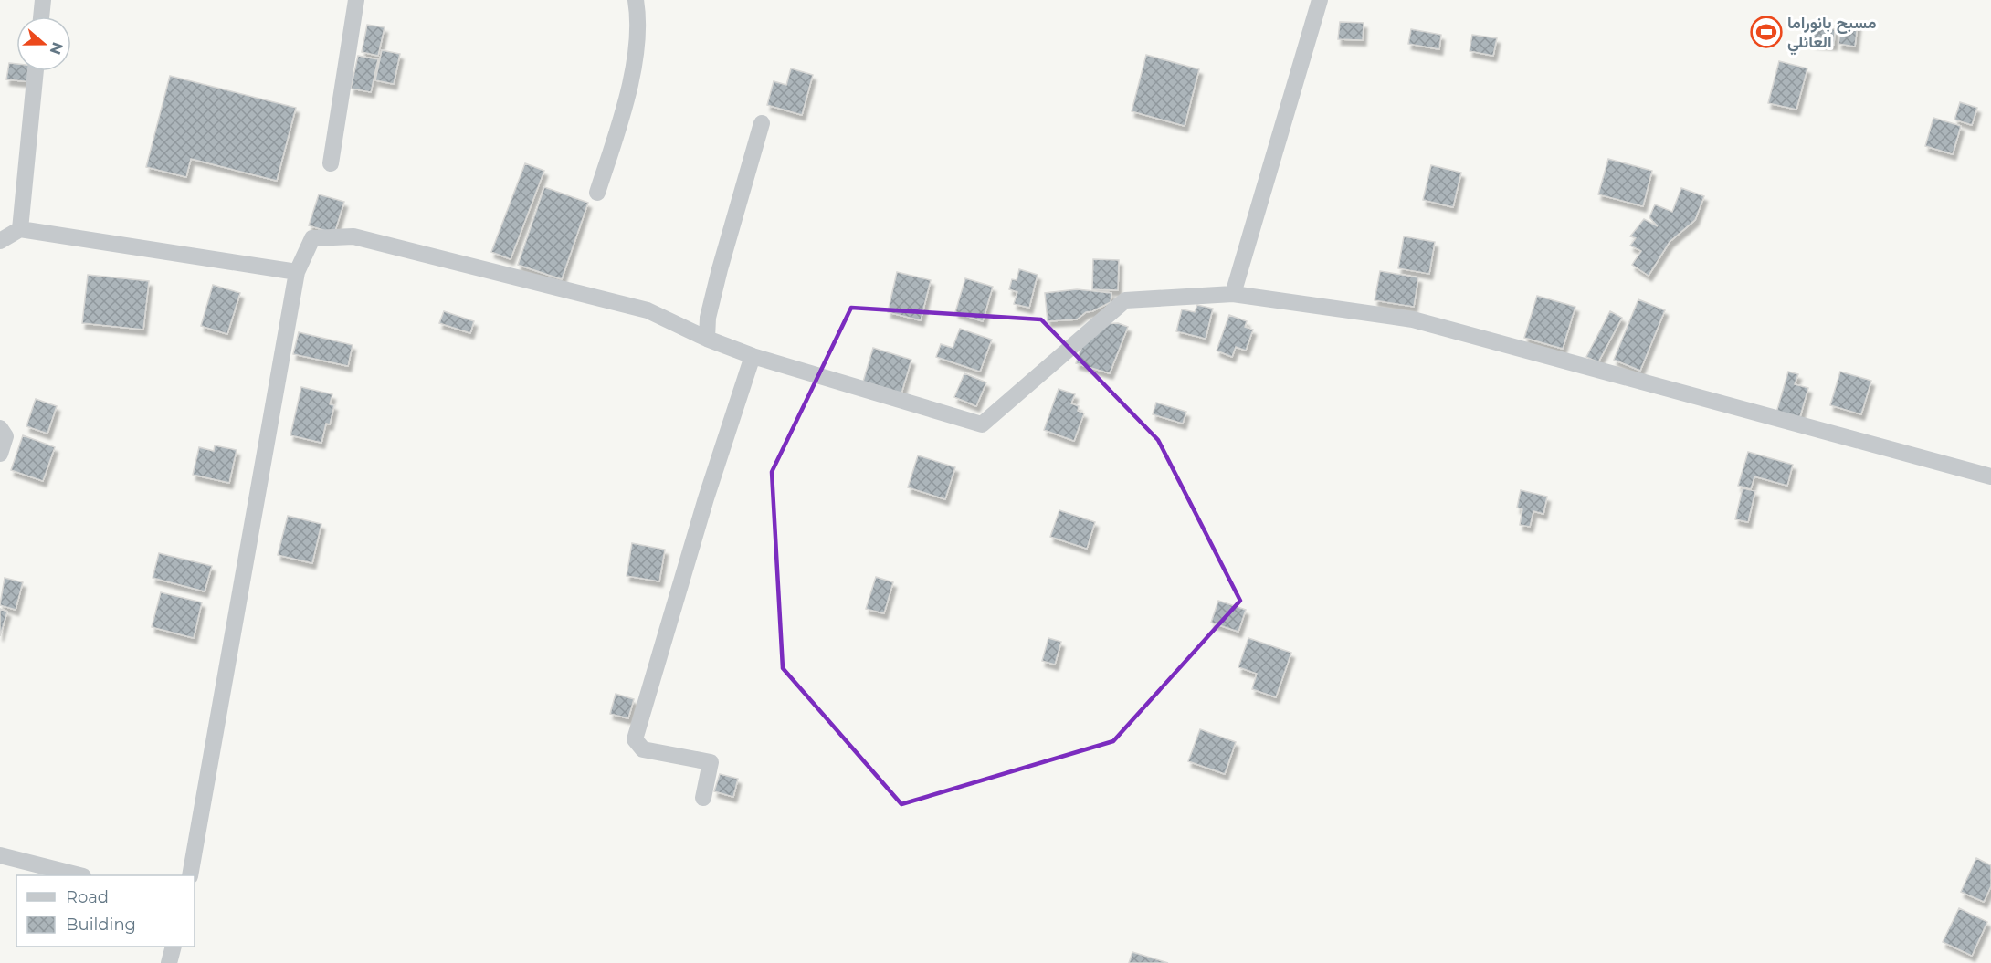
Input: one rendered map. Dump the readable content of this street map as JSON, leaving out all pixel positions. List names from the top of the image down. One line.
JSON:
{"places":{"sports":["مسبح بانوراما العائلي"]},"legend":["Road","Building"],"north":"right"}
